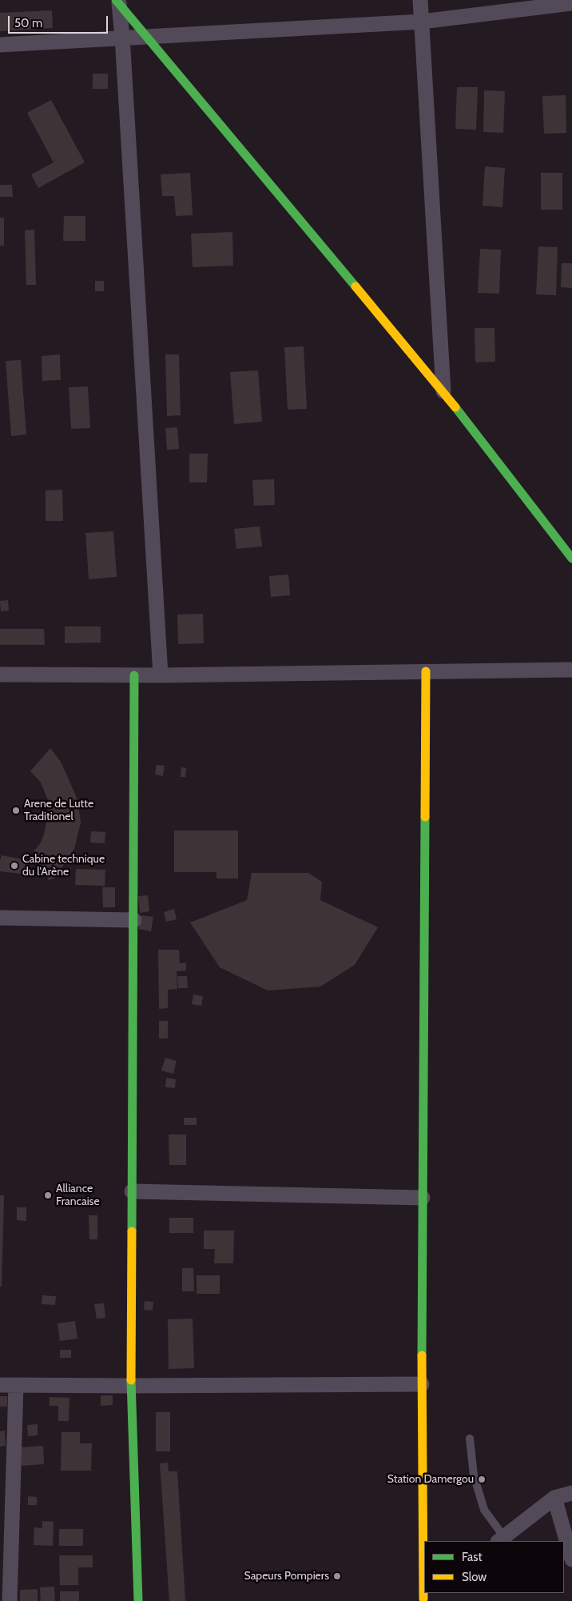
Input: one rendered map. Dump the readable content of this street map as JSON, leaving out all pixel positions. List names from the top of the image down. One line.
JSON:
{"places":["Arene de Lutte Traditionel","Cabine technique du l'Arène","Alliance Francaise","Station Damergou","Sapeurs Pompiers"],"legend":["Fast","Slow"],"scale_bar":"50 m"}
